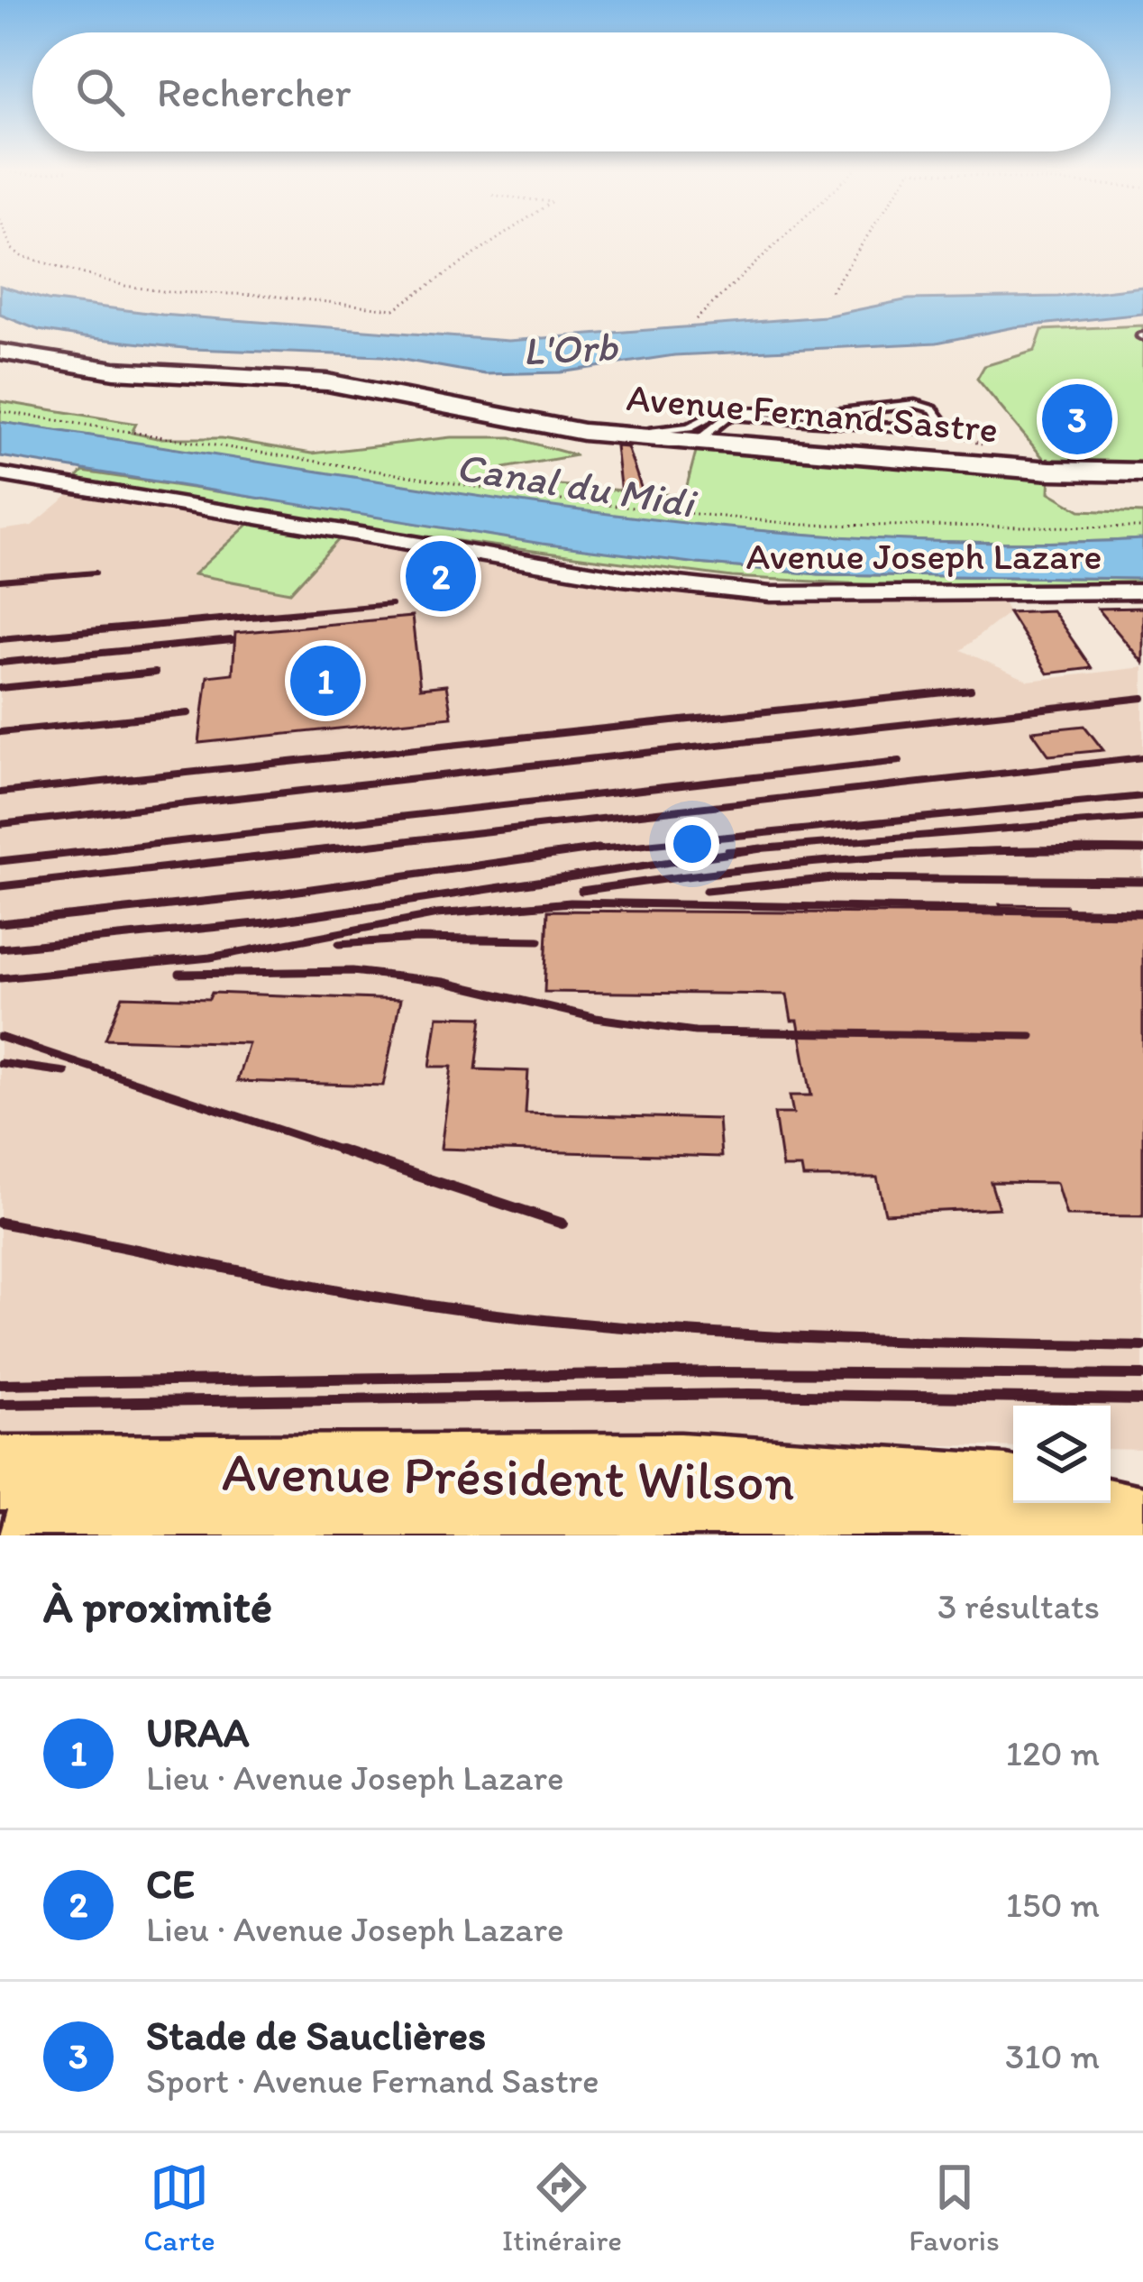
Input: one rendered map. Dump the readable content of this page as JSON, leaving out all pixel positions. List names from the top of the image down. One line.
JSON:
{"streets":{"main road":["Avenue Fernand Sastre","Avenue Président Wilson"],"street":["Avenue Joseph Lazare"]},"water":["L'Orb","Canal du Midi"],"page":{"search":"Rechercher","pins":["3","2","1"],"heading":["À proximité","3 résultats"],"list":[{"mark":"1","name":"URAA","note":"Lieu · Avenue Joseph Lazare","value":"120 m"},{"mark":"2","name":"CE","note":"Lieu · Avenue Joseph Lazare","value":"150 m"},{"mark":"3","name":"Stade de Sauclières","note":"Sport · Avenue Fernand Sastre","value":"310 m"}],"nav":["Carte","Itinéraire","Favoris"]}}
